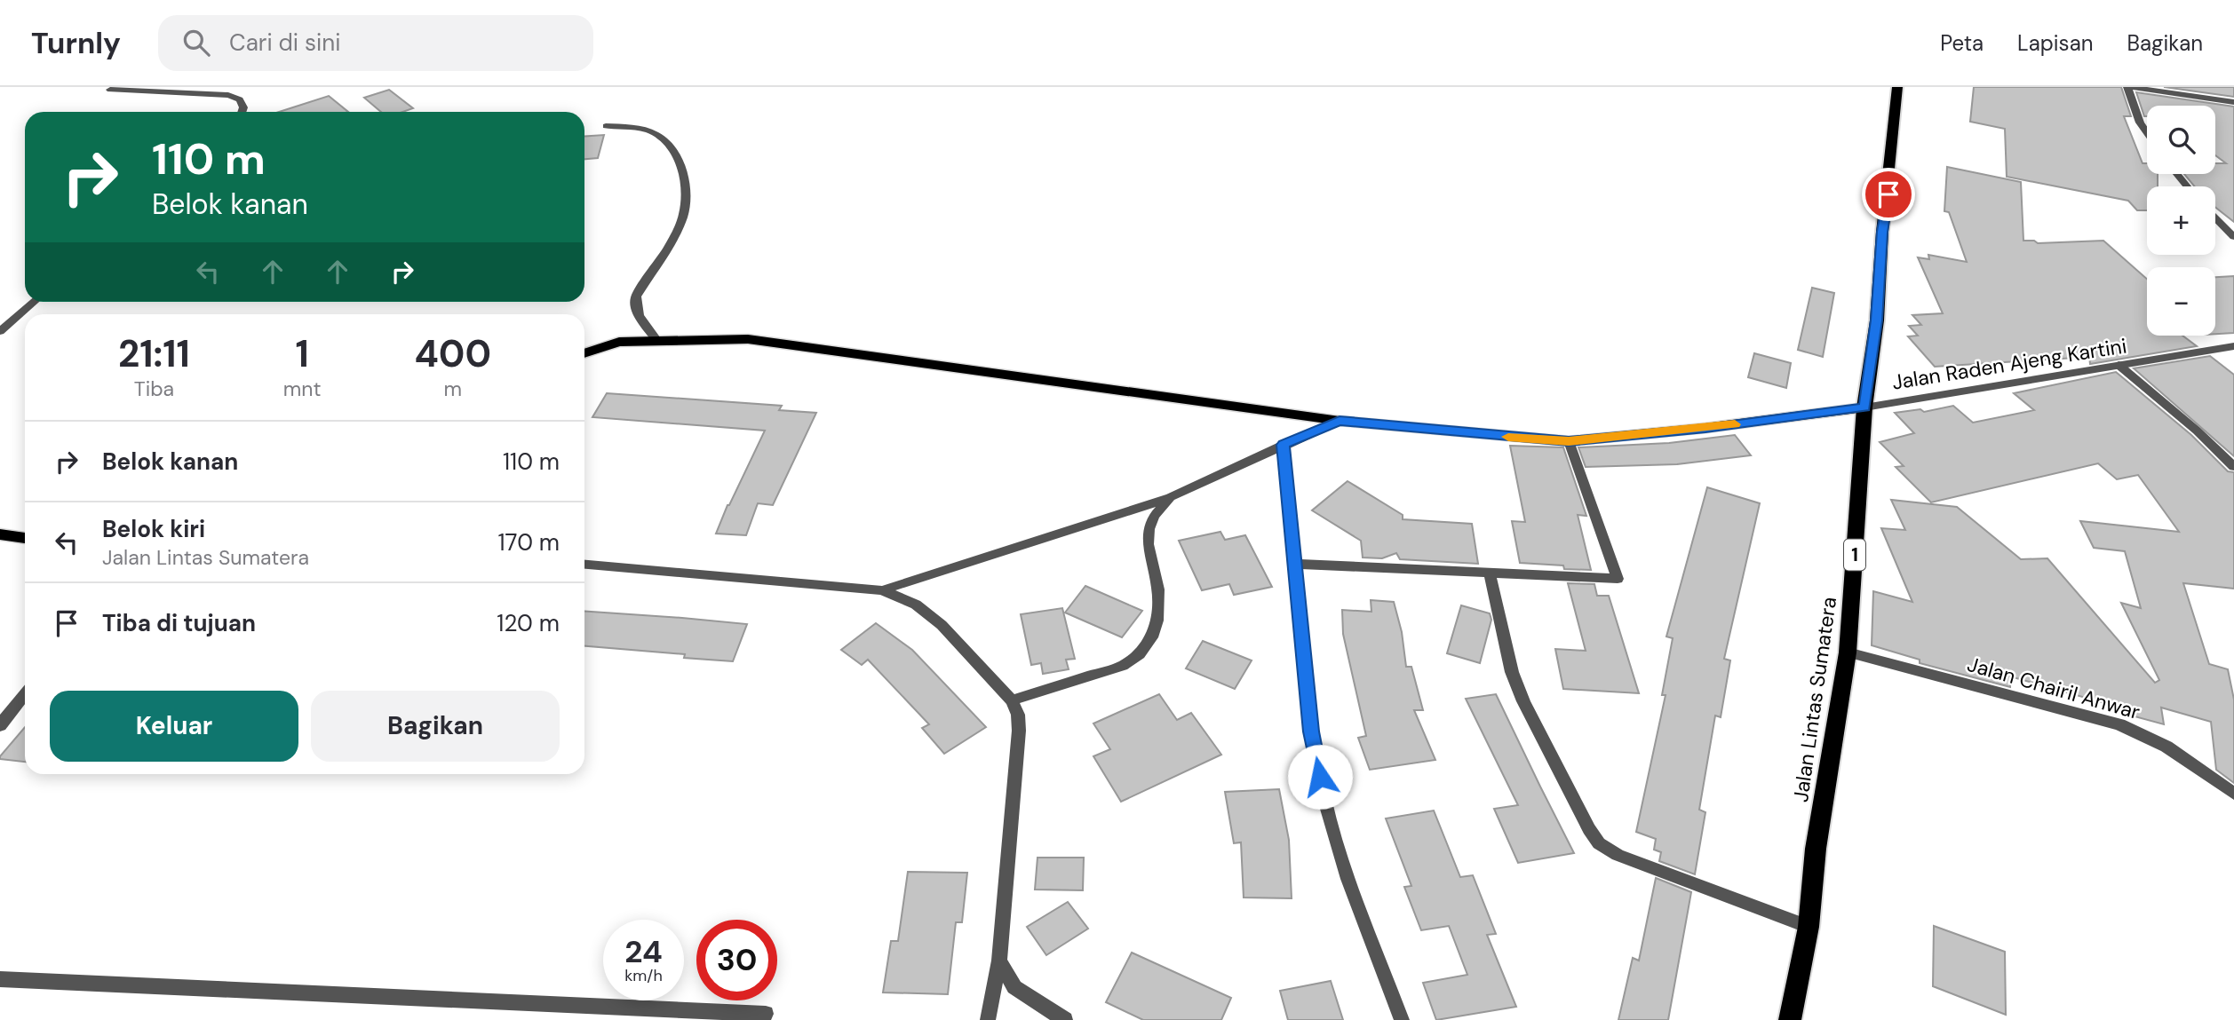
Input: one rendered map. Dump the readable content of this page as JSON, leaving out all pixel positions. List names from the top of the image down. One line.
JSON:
{"streets":{"highway":["1","Jalan Lintas Sumatera"],"street":["Jalan Raden Ajeng Kartini","Jalan Chairil Anwar"]},"crossings":[["Jalan Raden Ajeng Kartini","Jalan Lintas Sumatera"],["Jalan Chairil Anwar","Jalan Lintas Sumatera"]],"page":{"header":"Turnly","search":"Cari di sini","nav":["Peta","Lapisan","Bagikan"],"map_buttons":["+","−"],"turn":["110 m","Belok kanan"],"eta":["21:11","Tiba","1","mnt","400","m"],"list":[{"name":"Belok kanan","value":"110 m"},{"name":"Belok kiri","note":"Jalan Lintas Sumatera","value":"170 m"},{"name":"Tiba di tujuan","value":"120 m"}],"buttons":["Keluar","Bagikan"],"speed":"24 km/h","limit":"30"}}
